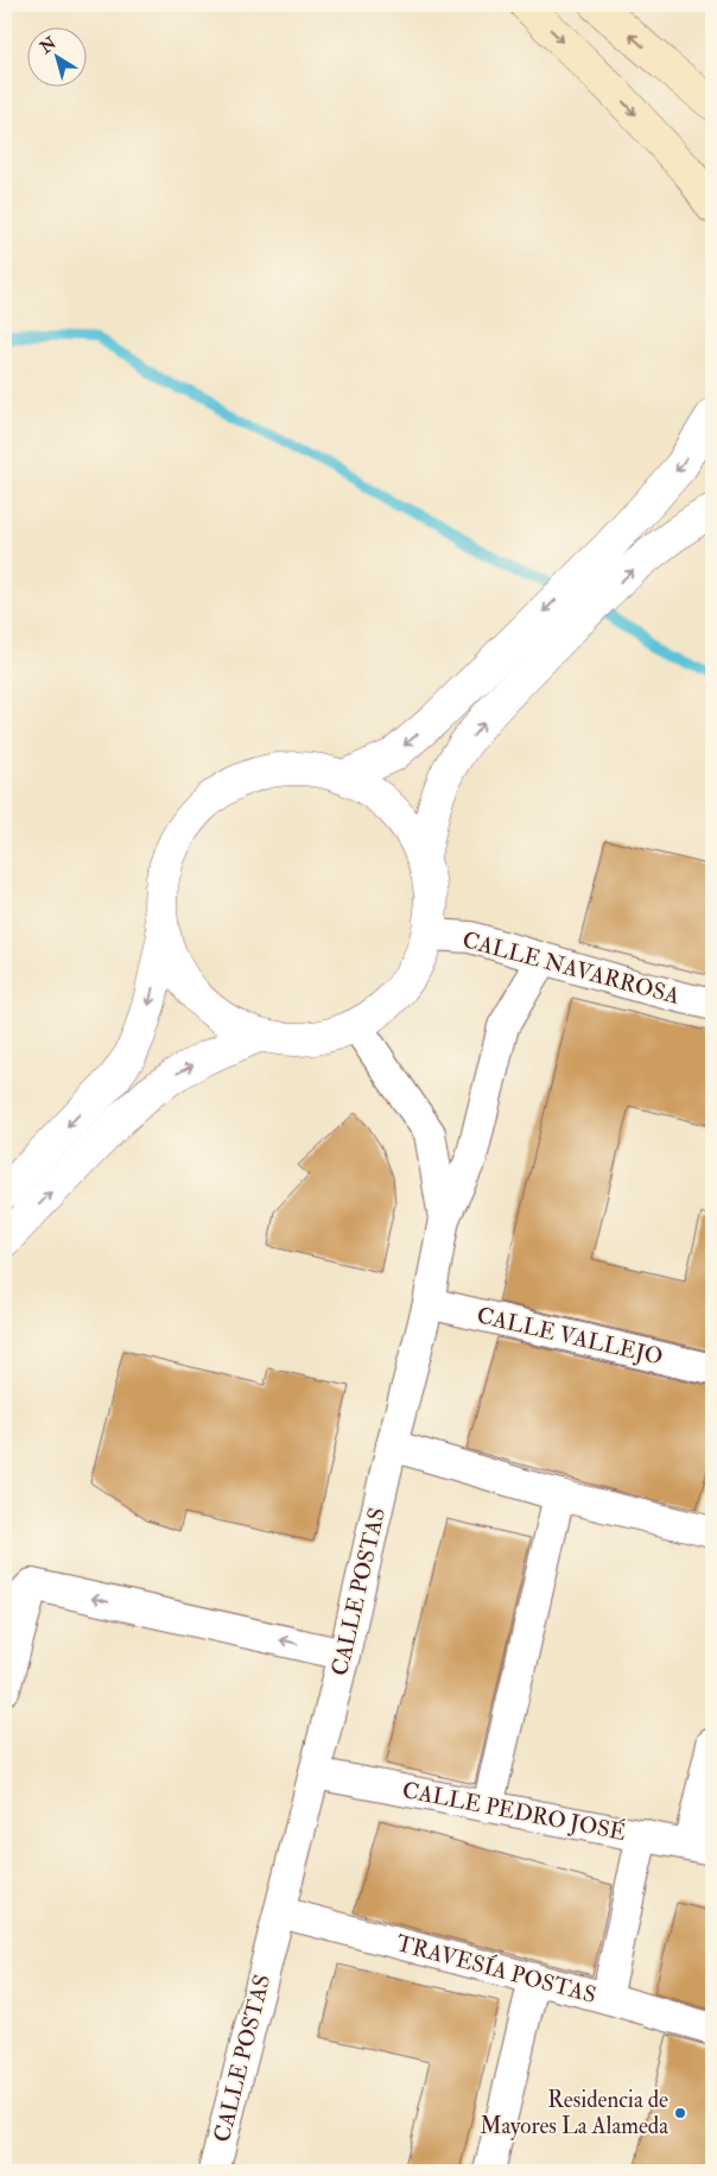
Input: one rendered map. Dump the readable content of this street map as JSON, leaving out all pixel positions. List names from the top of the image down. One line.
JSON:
{"streets":{"street":["CALLE NAVARROSA","CALLE VALLEJO","CALLE POSTAS","CALLE PEDRO JOSÉ","TRAVESÍA POSTAS"]},"crossings":[["CALLE VALLEJO","CALLE POSTAS"],["CALLE POSTAS","CALLE PEDRO JOSÉ"],["CALLE POSTAS","TRAVESÍA POSTAS"]],"places":["Residencia de Mayores La Alameda"],"north":"top left"}
